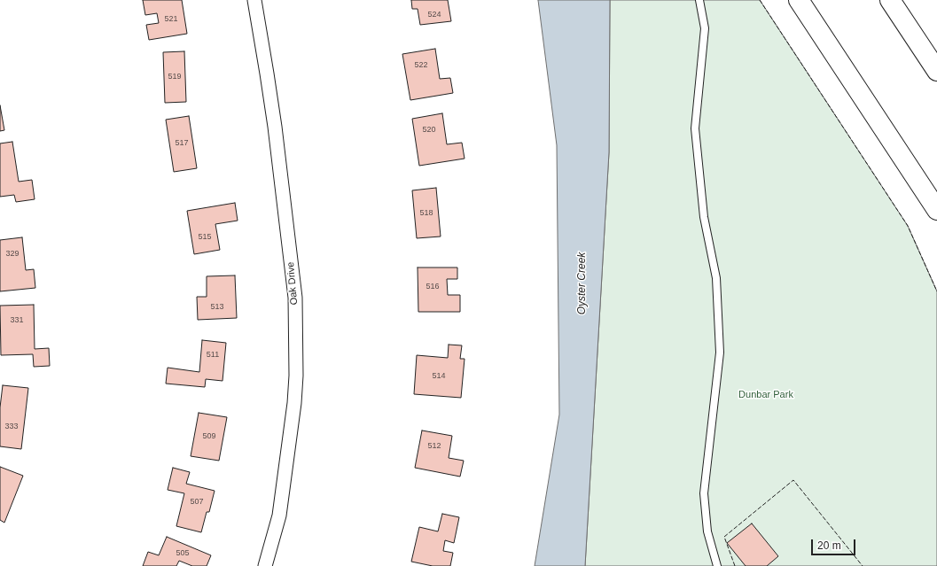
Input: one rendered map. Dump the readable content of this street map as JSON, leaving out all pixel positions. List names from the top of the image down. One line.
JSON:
{"streets":{"street":["Oak Drive"]},"water":["Oyster Creek"],"parks":["Dunbar Park"],"house_numbers":["524","521","522","519","520","517","518","515","329","516","513","331","511","514","333","509","512","507","505"],"scale_bar":"20 m"}
